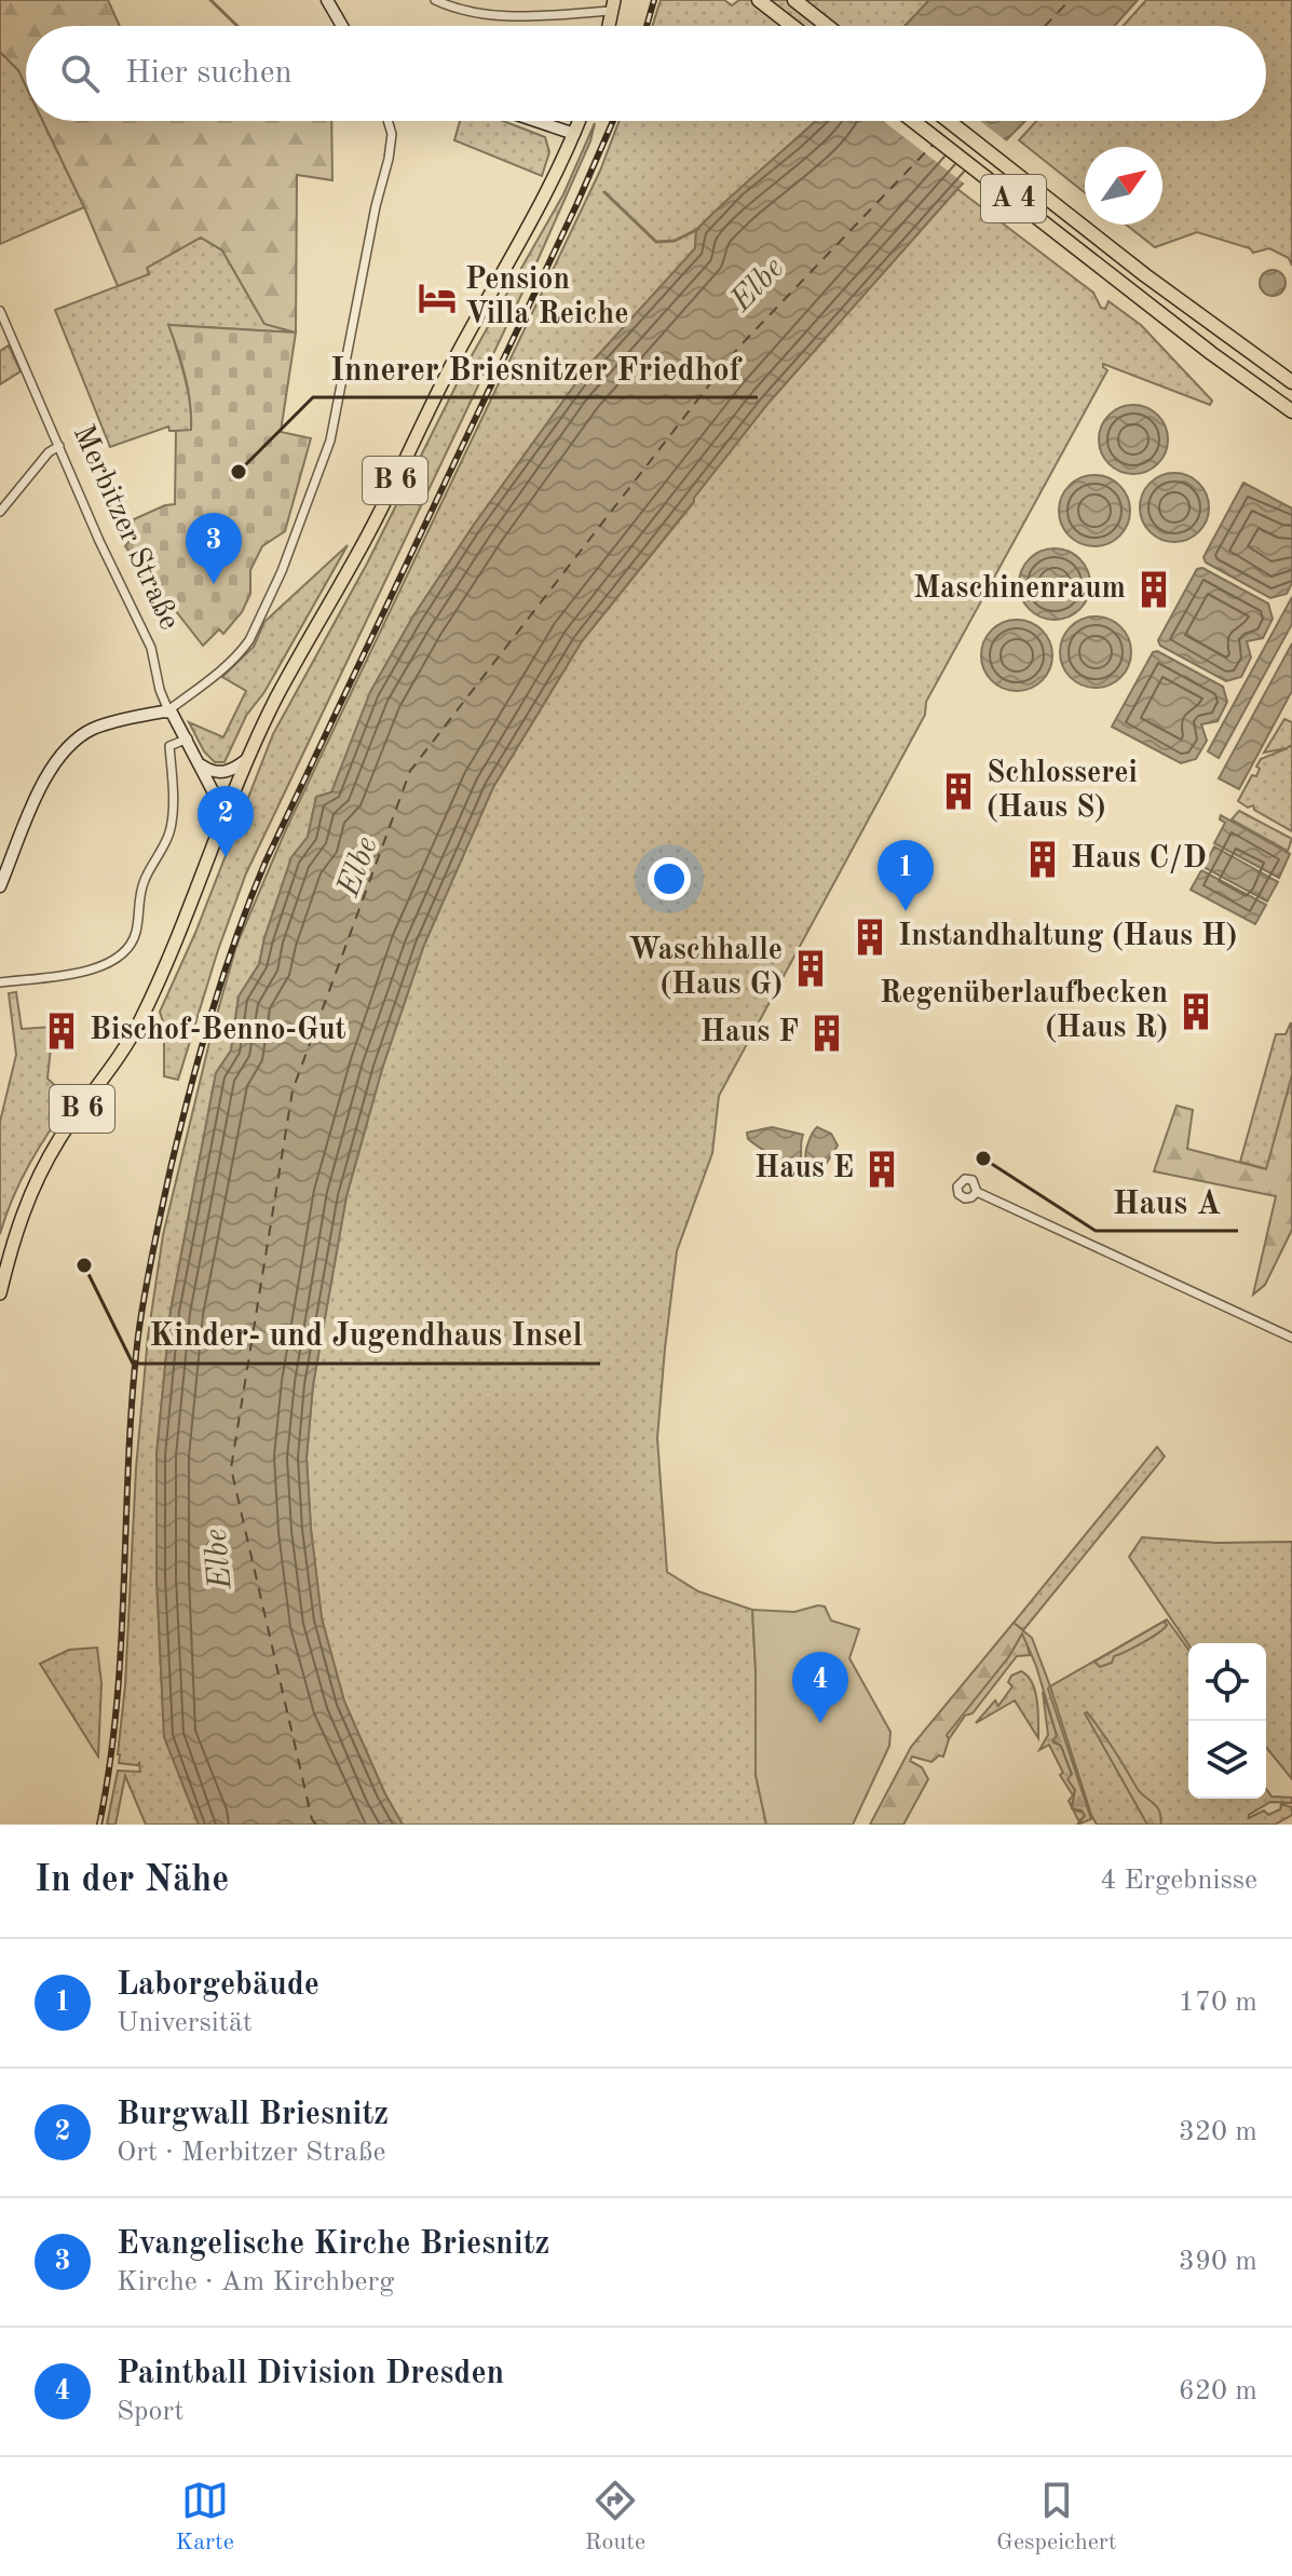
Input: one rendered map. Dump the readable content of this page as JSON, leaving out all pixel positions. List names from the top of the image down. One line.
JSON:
{"streets":{"highway":["A 4"],"main road":["B 6"],"street":["Merbitzer Straße"]},"crossings":[["B 6","Merbitzer Straße"]],"water":["Elbe"],"places":{"hotel":["Pension Villa Reiche"],"other":["Innerer Briesnitzer Friedhof","Haus A","Kinder- und Jugendhaus Insel"],"building":["Maschinenraum","Schlosserei (Haus S)","Haus C/D","Instandhaltung (Haus H)","Waschhalle (Haus G)","Regenüberlaufbecken (Haus R)","Bischof-Benno-Gut","Haus F","Haus E"]},"north":"top right","page":{"search":"Hier suchen","pins":["3","2","1","4"],"heading":["In der Nähe","4 Ergebnisse"],"list":[{"mark":"1","name":"Laborgebäude","note":"Universität","value":"170 m"},{"mark":"2","name":"Burgwall Briesnitz","note":"Ort · Merbitzer Straße","value":"320 m"},{"mark":"3","name":"Evangelische Kirche Briesnitz","note":"Kirche · Am Kirchberg","value":"390 m"},{"mark":"4","name":"Paintball Division Dresden","note":"Sport","value":"620 m"}],"nav":["Karte","Route","Gespeichert"]}}
